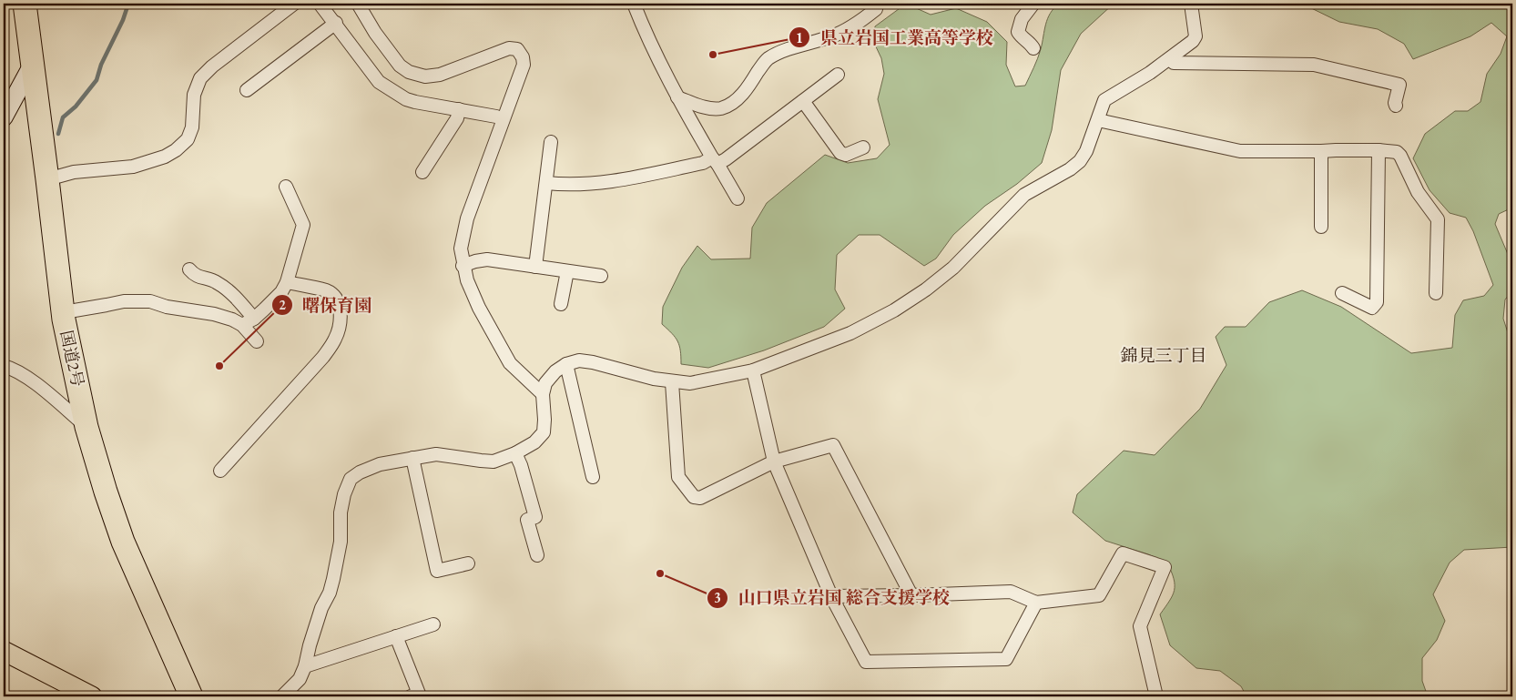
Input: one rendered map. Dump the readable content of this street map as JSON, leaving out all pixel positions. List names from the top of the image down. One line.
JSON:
{"streets":{"highway":["国道2号"]},"districts":["錦見三丁目"],"places":["県立岩国工業高等学校","曙保育園","山口県立岩国 総合支援学校"]}
